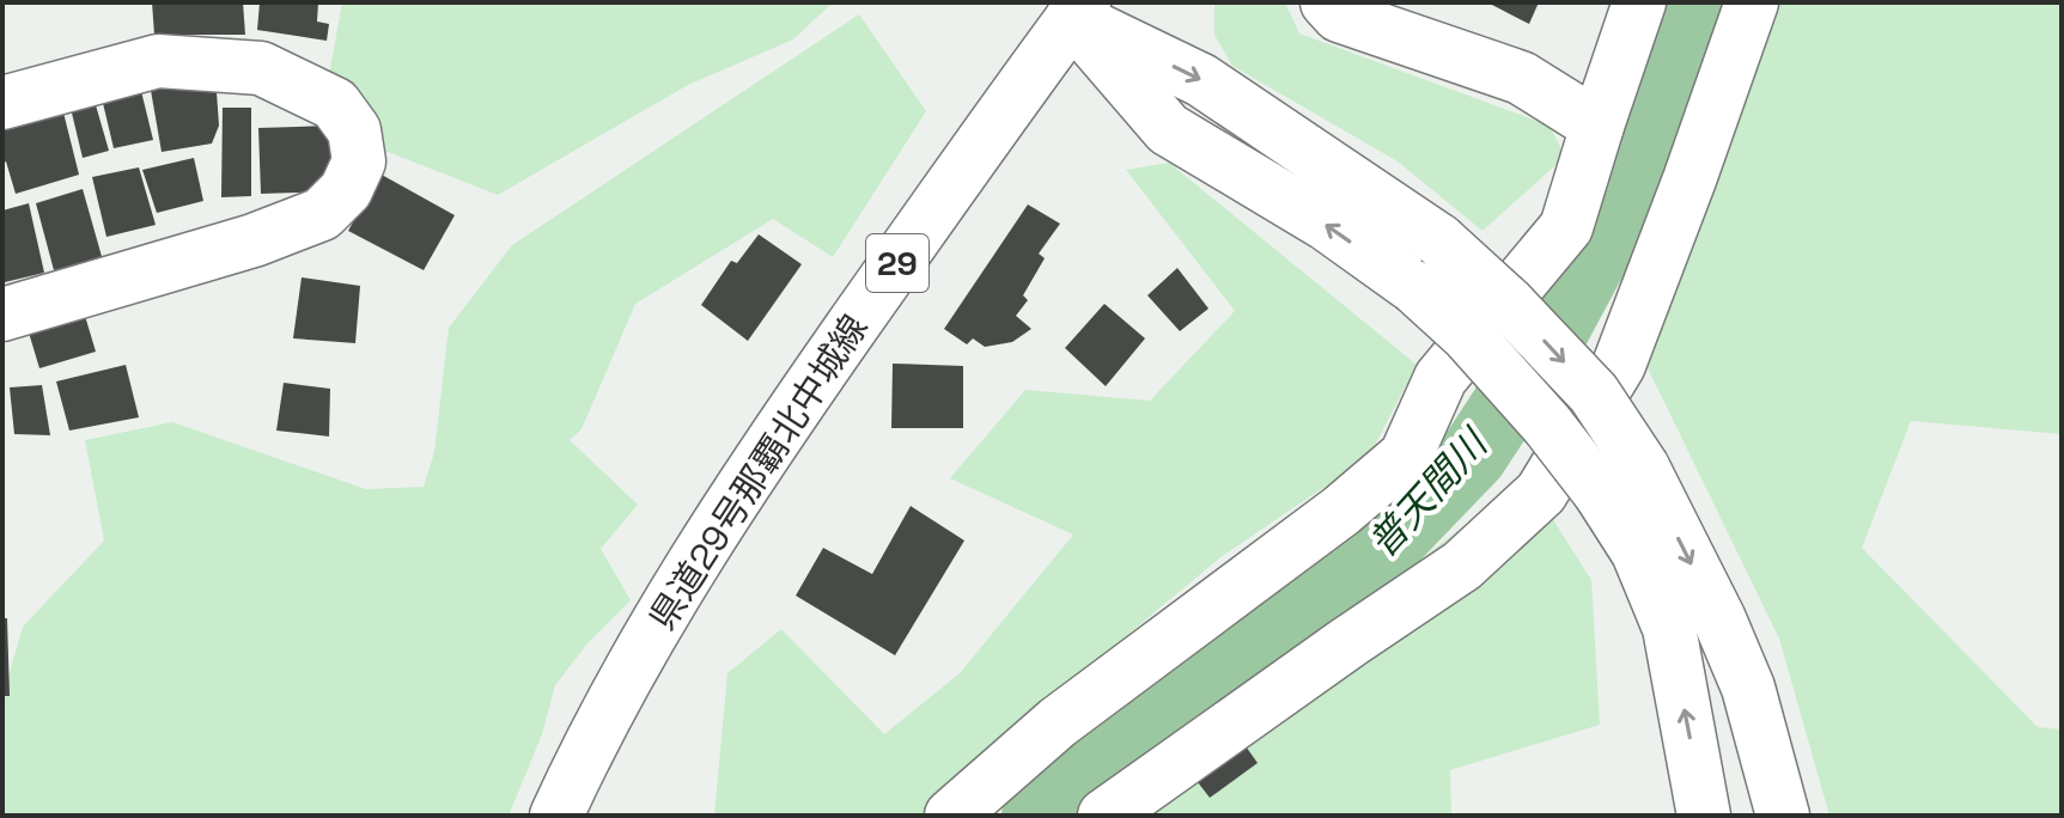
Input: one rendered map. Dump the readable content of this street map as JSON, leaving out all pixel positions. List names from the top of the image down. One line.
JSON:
{"streets":{"main road":["29","県道29号那覇北中城線"]},"water":["普天間川"]}
